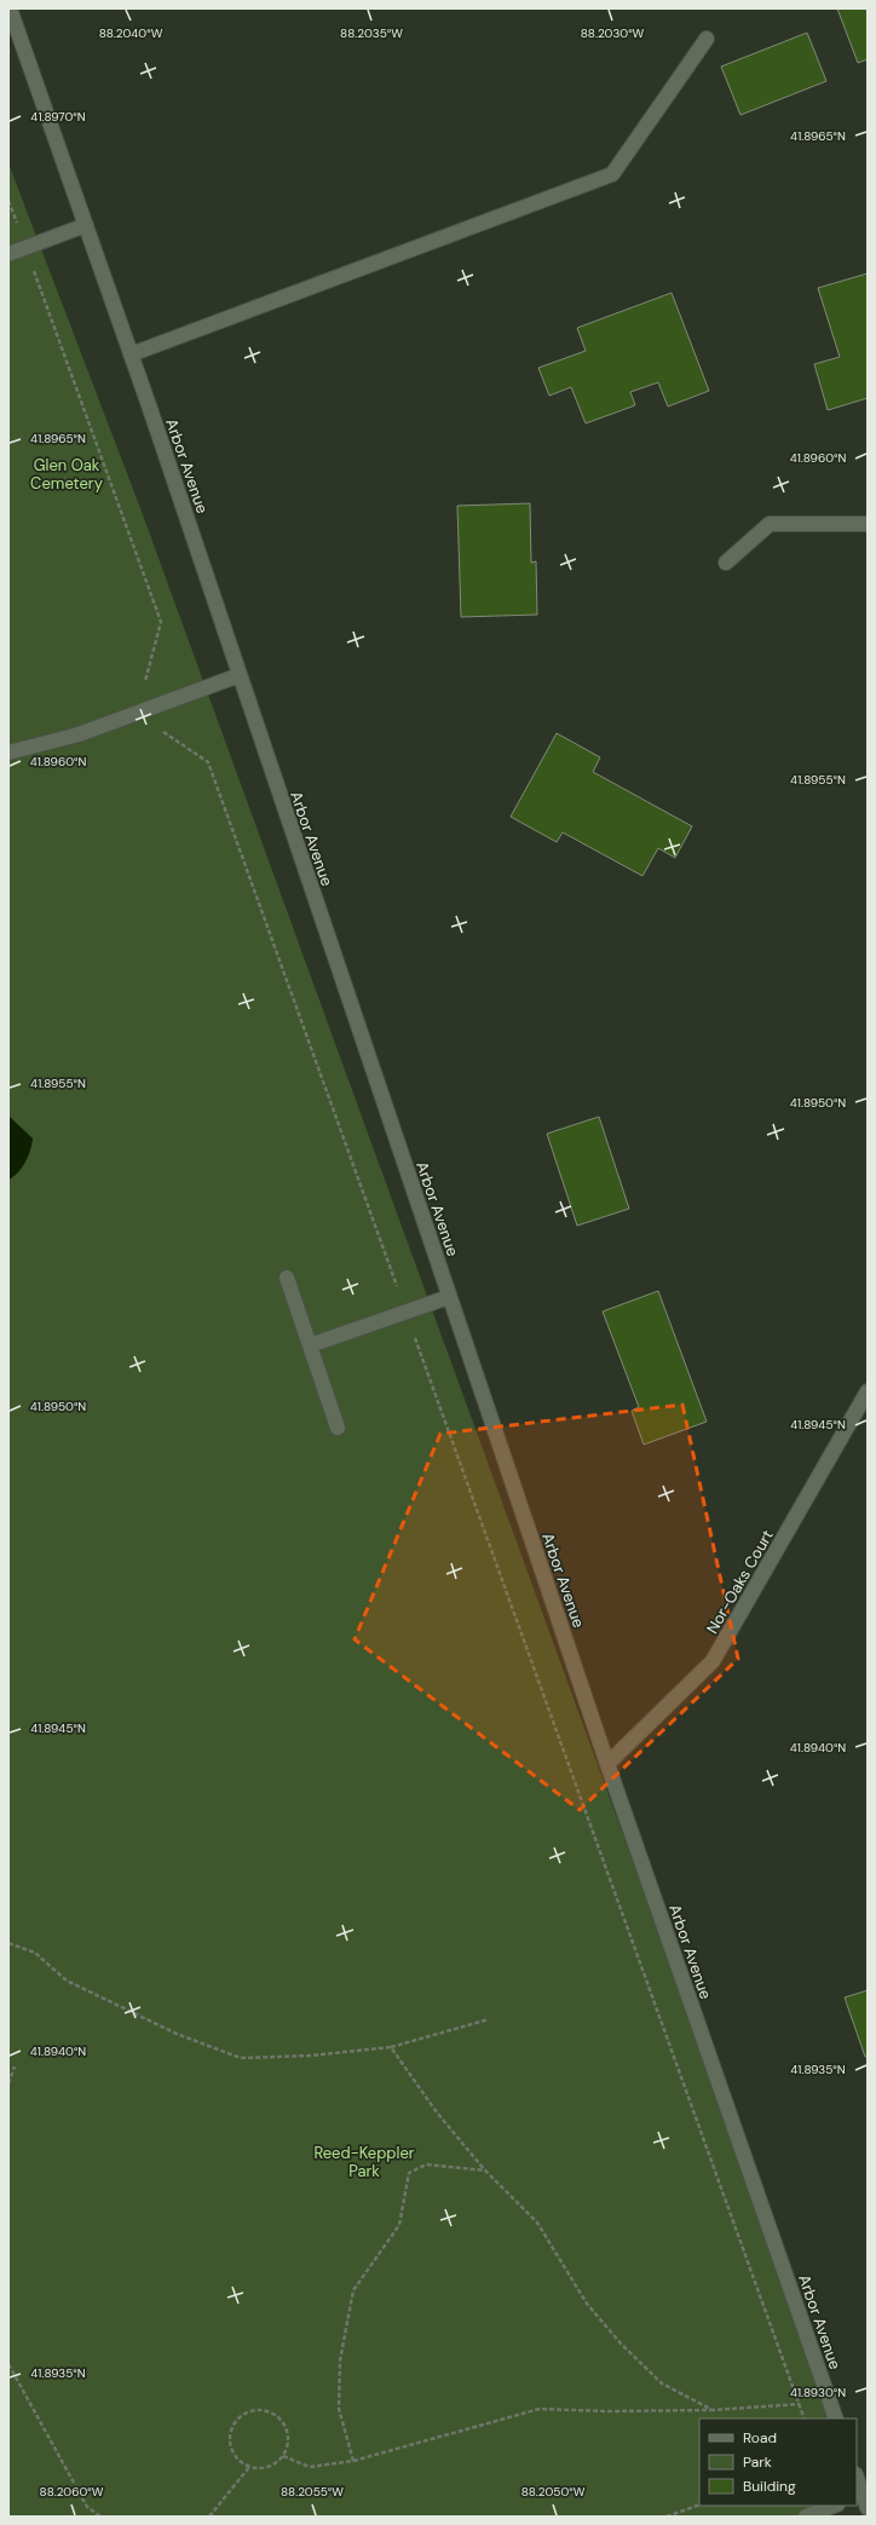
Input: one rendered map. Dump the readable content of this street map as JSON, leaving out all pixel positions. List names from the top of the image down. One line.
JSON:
{"streets":{"street":["Arbor Avenue","Nor-Oaks Court"]},"crossings":[["Arbor Avenue","Nor-Oaks Court"]],"parks":["Glen Oak Cemetery","Reed-Keppler Park"],"legend":["Road","Park","Building"],"coordinates":["88.2040°W","88.2035°W","88.2030°W","41.8970°N","41.8965°N","41.8960°N","41.8955°N","41.8950°N","41.8945°N","41.8940°N","41.8935°N","41.8930°N","88.2060°W","88.2055°W","88.2050°W"]}
